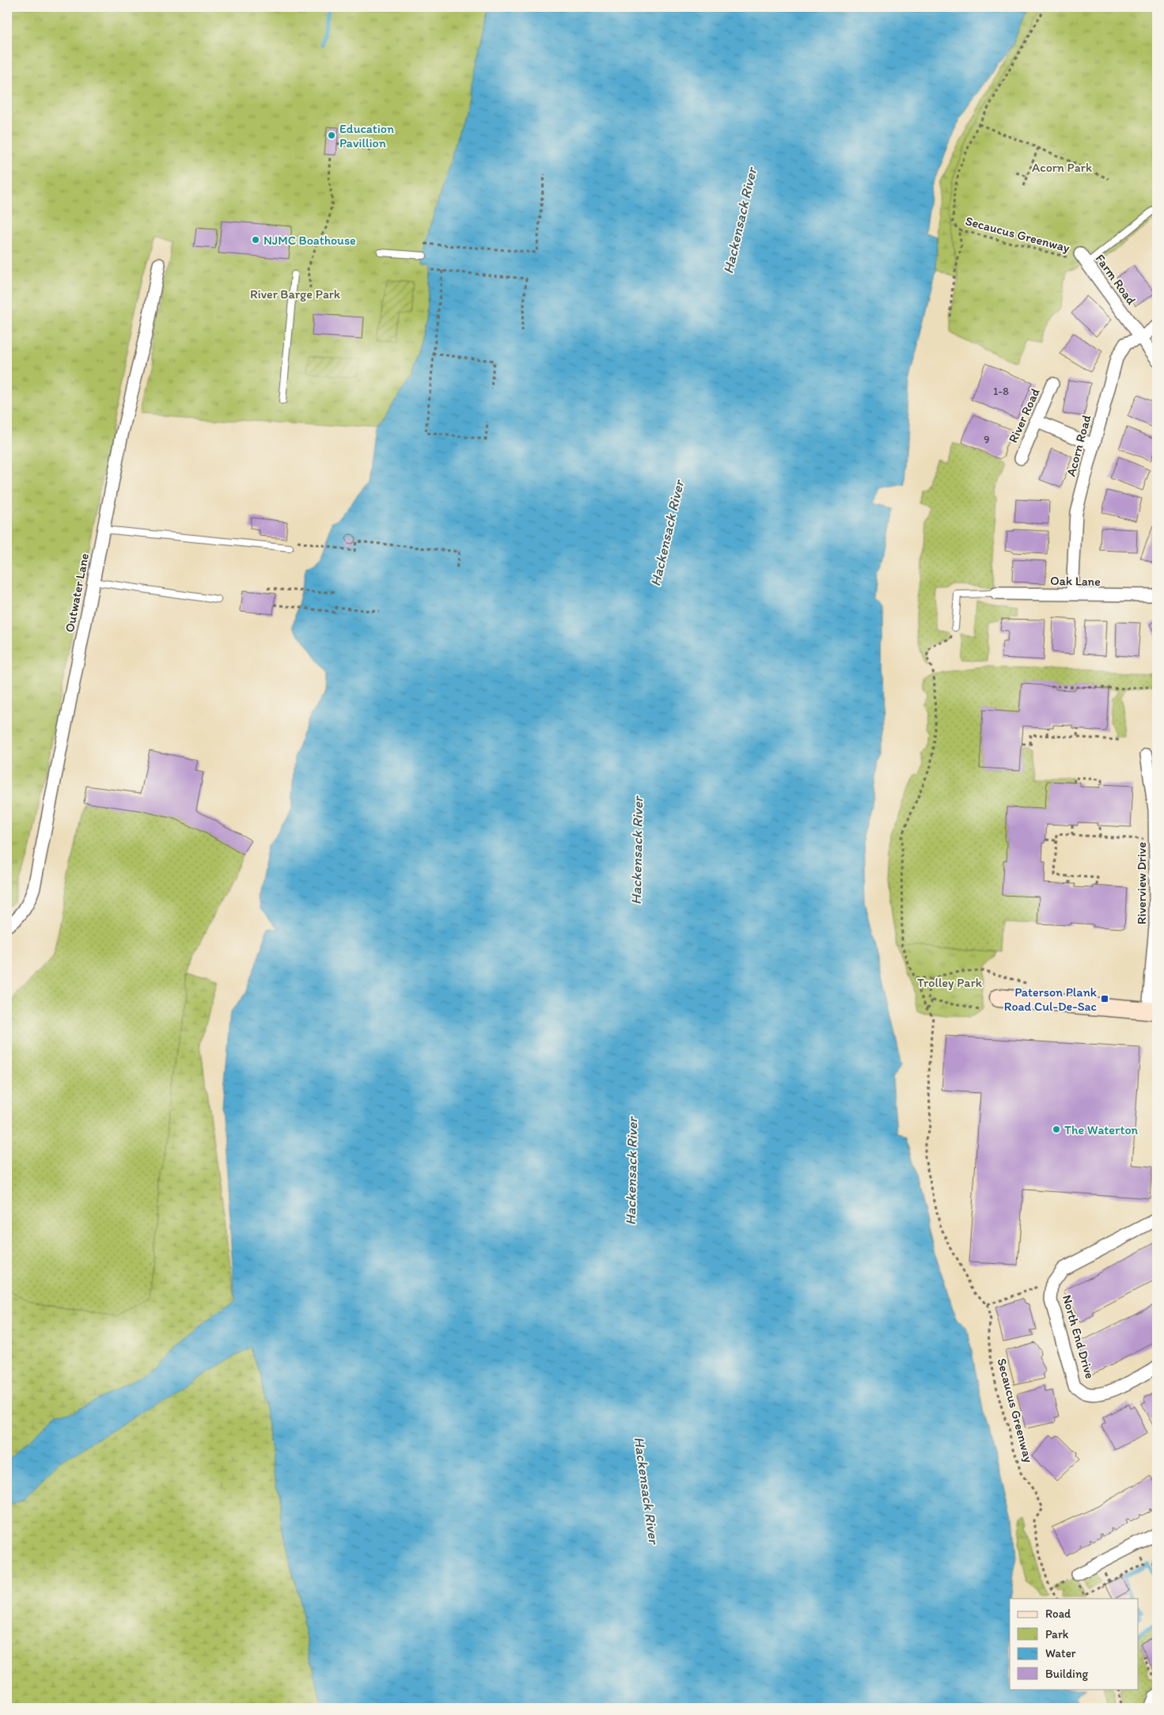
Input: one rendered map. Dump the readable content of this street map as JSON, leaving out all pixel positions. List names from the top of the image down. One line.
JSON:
{"streets":{"street":["Farm Road","River Road","Acorn Road","Oak Lane","Outwater Lane","Riverview Drive","North End Drive"],"path":["Secaucus Greenway"]},"crossings":[["Secaucus Greenway","Farm Road"],["Farm Road","Acorn Road"],["Acorn Road","Oak Lane"]],"water":["Hackensack River"],"parks":["Acorn Park","River Barge Park","Trolley Park"],"places":{"other":["Education Pavillion","NJMC Boathouse","The Waterton"],"transit":["Paterson Plank Road Cul-De-Sac"]},"house_numbers":["1-8","9"],"legend":["Road","Park","Water","Building"]}
